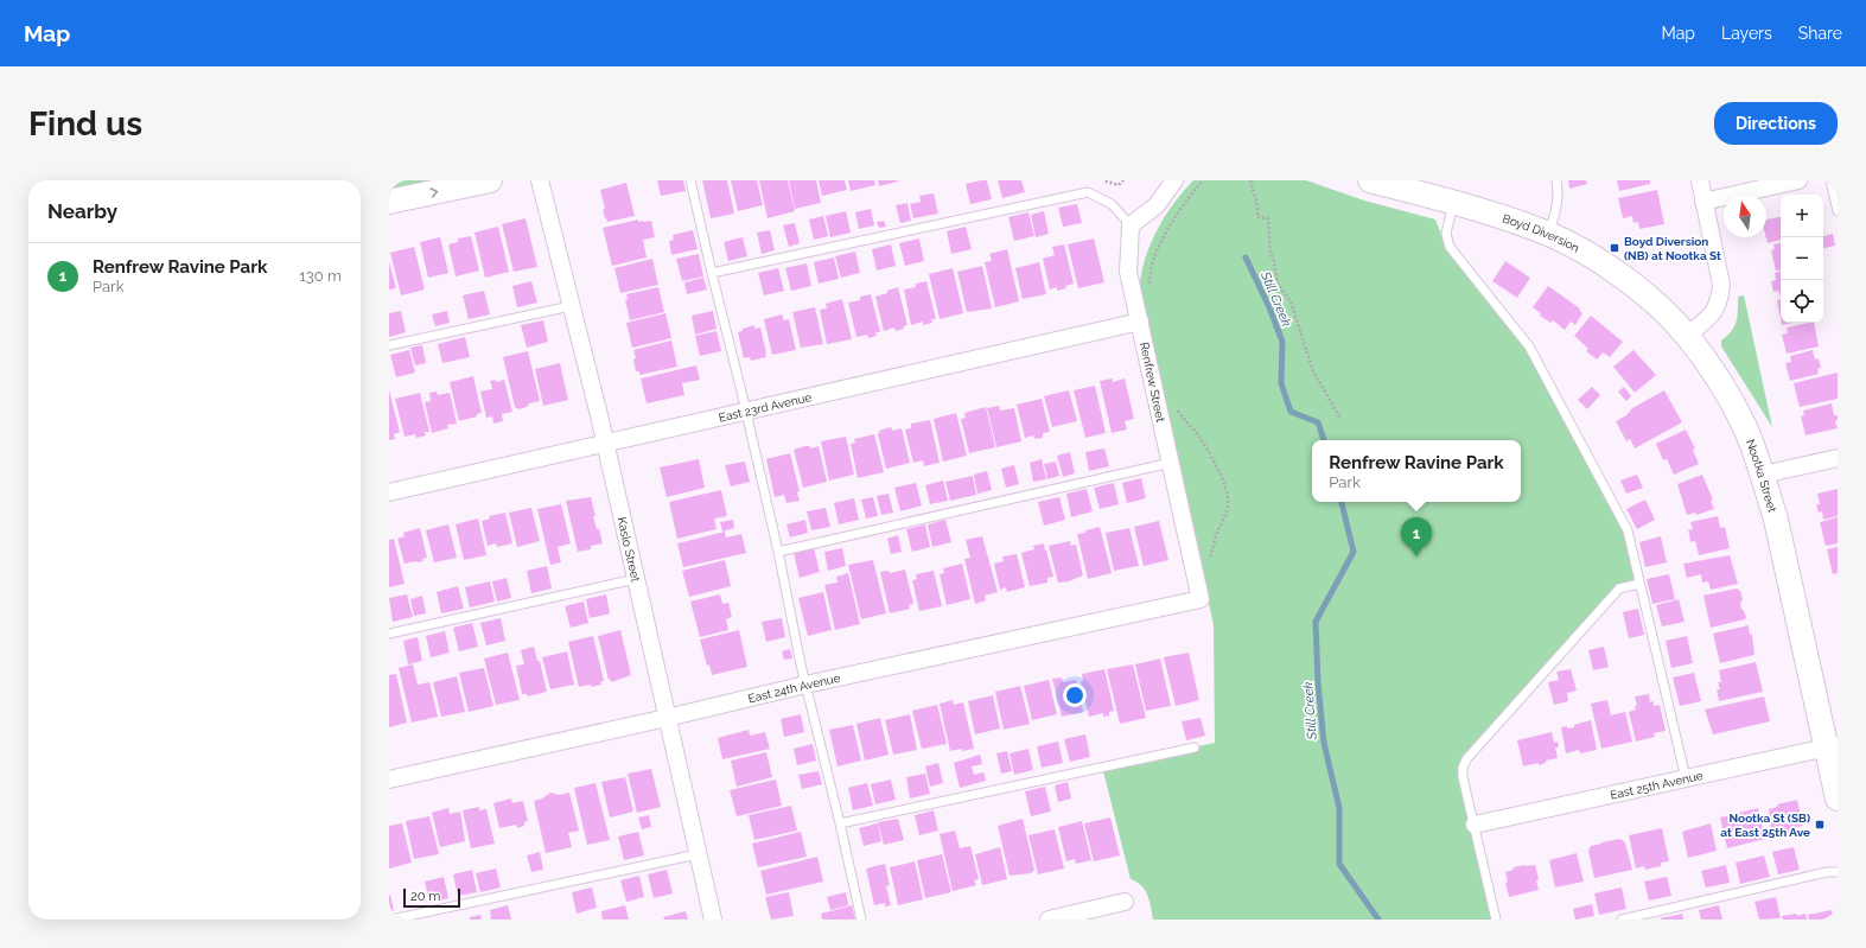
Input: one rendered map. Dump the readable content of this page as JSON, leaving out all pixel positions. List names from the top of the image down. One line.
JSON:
{"streets":{"street":["Boyd Diversion","Renfrew Street","East 23rd Avenue","Nootka Street","Kaslo Street","East 24th Avenue","East 25th Avenue"]},"crossings":[["Boyd Diversion","Nootka Street"],["Renfrew Street","East 23rd Avenue"],["Renfrew Street","East 24th Avenue"],["East 23rd Avenue","Kaslo Street"],["Nootka Street","East 25th Avenue"],["Kaslo Street","East 24th Avenue"]],"water":["Still Creek"],"places":{"transit":["Boyd Diversion (NB) at Nootka St","Nootka St (SB) at East 25th Ave"]},"scale_bar":"20 m","north":"top","page":{"header":"Map","nav":["Map","Layers","Share"],"buttons":"Directions","title":"Find us","heading":"Nearby","map_buttons":["+","−"],"list":[{"mark":"1","name":"Renfrew Ravine Park","note":"Park","value":"130 m"}],"popup":["Renfrew Ravine Park","Park"],"pins":"1","scale":"20 m"}}
